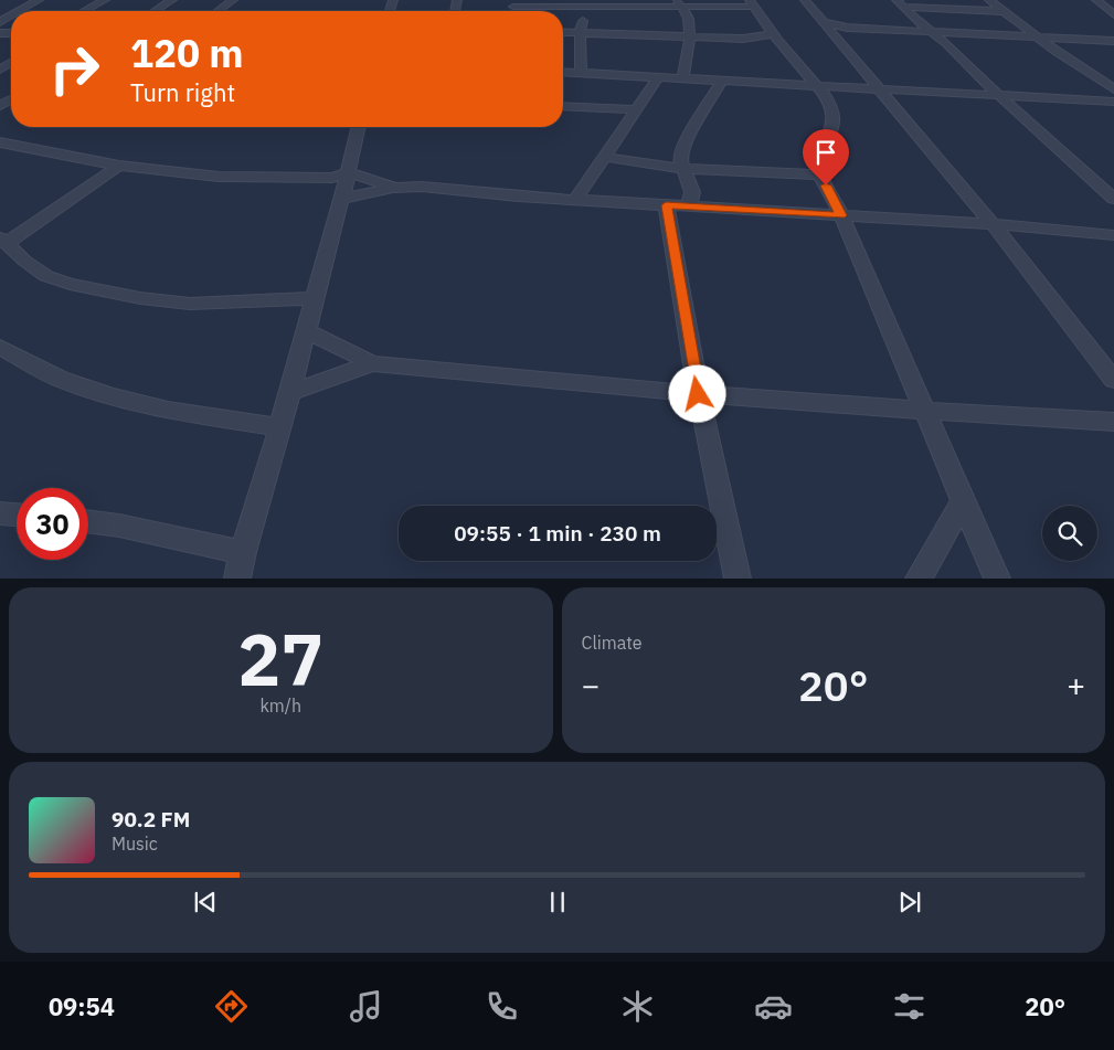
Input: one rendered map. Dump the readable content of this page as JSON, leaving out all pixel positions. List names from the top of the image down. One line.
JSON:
{"page":{"turn":["120 m","Turn right"],"limit":"30","trip":"09:55 · 1 min · 230 m","tile":[["27","km/h"],"Climate"],"heat":["−","20°","+"],"song":["90.2 FM","Music"],"tabs":["09:54","20°"]}}
